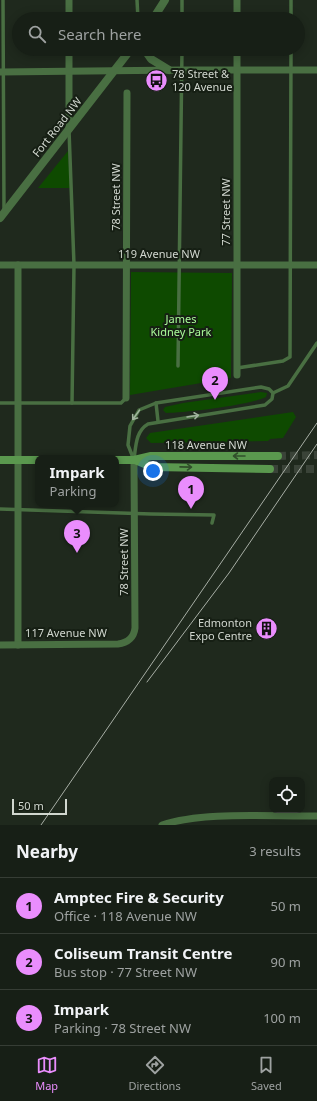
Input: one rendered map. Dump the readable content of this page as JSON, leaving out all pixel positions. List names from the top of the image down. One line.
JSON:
{"streets":{"main road":["118 Avenue NW"],"street":["Fort Road NW","78 Street NW","77 Street NW","119 Avenue NW","117 Avenue NW"]},"crossings":[["78 Street NW","119 Avenue NW"],["78 Street NW","118 Avenue NW"],["78 Street NW","117 Avenue NW"],["77 Street NW","119 Avenue NW"]],"parks":["James Kidney Park"],"places":{"bus stop":["78 Street & 120 Avenue"],"building":["Edmonton Expo Centre"]},"scale_bar":"50 m","page":{"search":"Search here","pins":["2","1","3"],"popup":["Impark","Parking"],"scale":"50 m","heading":["Nearby","3 results"],"list":[{"mark":"1","name":"Amptec Fire & Security","note":"Office · 118 Avenue NW","value":"50 m"},{"mark":"2","name":"Coliseum Transit Centre","note":"Bus stop · 77 Street NW","value":"90 m"},{"mark":"3","name":"Impark","note":"Parking · 78 Street NW","value":"100 m"}],"nav":["Map","Directions","Saved"]}}
